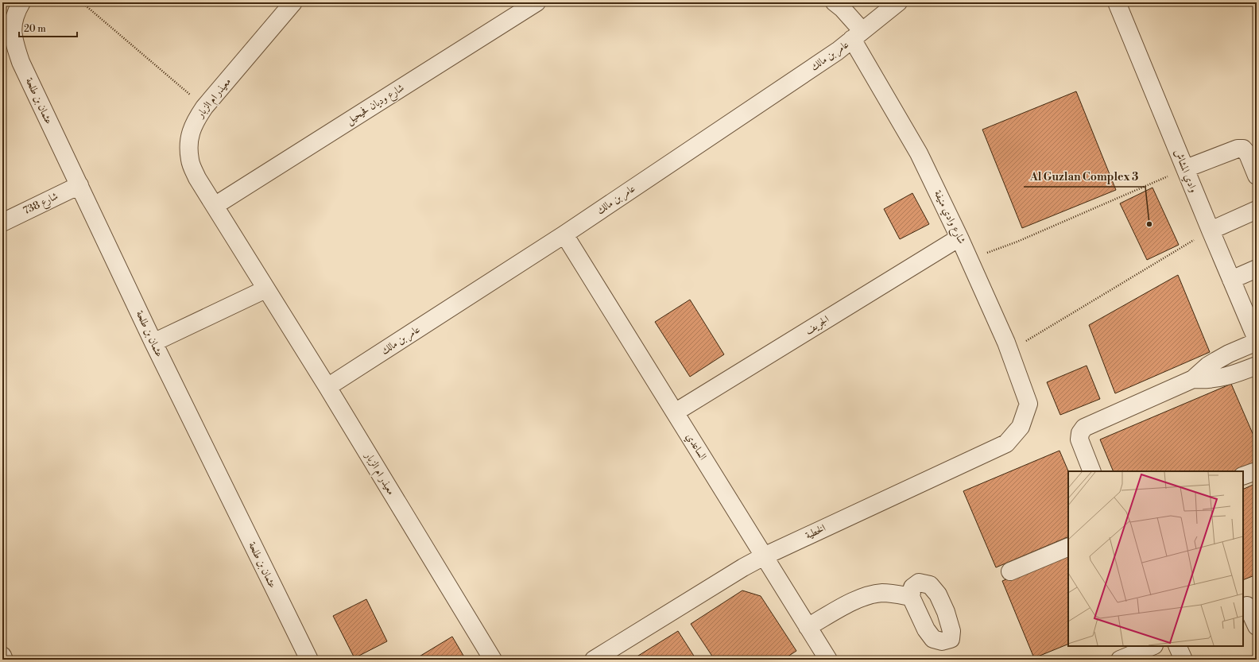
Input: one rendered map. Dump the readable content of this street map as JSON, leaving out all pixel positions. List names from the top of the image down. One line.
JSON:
{"streets":{"street":["عامر بن مالك","معيذر ام الزبار","عثمان بن طلحة","شارع وديان فحيحيل","وادي المشاش","شارع 738","شارع وادي منيفة","الجريف","الساعدي","الخطية"]},"crossings":[["عامر بن مالك","معيذر ام الزبار"],["عامر بن مالك","شارع وادي منيفة"],["عامر بن مالك","الساعدي"],["معيذر ام الزبار","شارع وديان فحيحيل"],["عثمان بن طلحة","شارع 738"],["شارع وادي منيفة","الجريف"],["شارع وادي منيفة","الخطية"],["الجريف","الساعدي"],["الساعدي","الخطية"]],"places":["Al Guzlan Complex 3"],"scale_bar":"20 m"}
